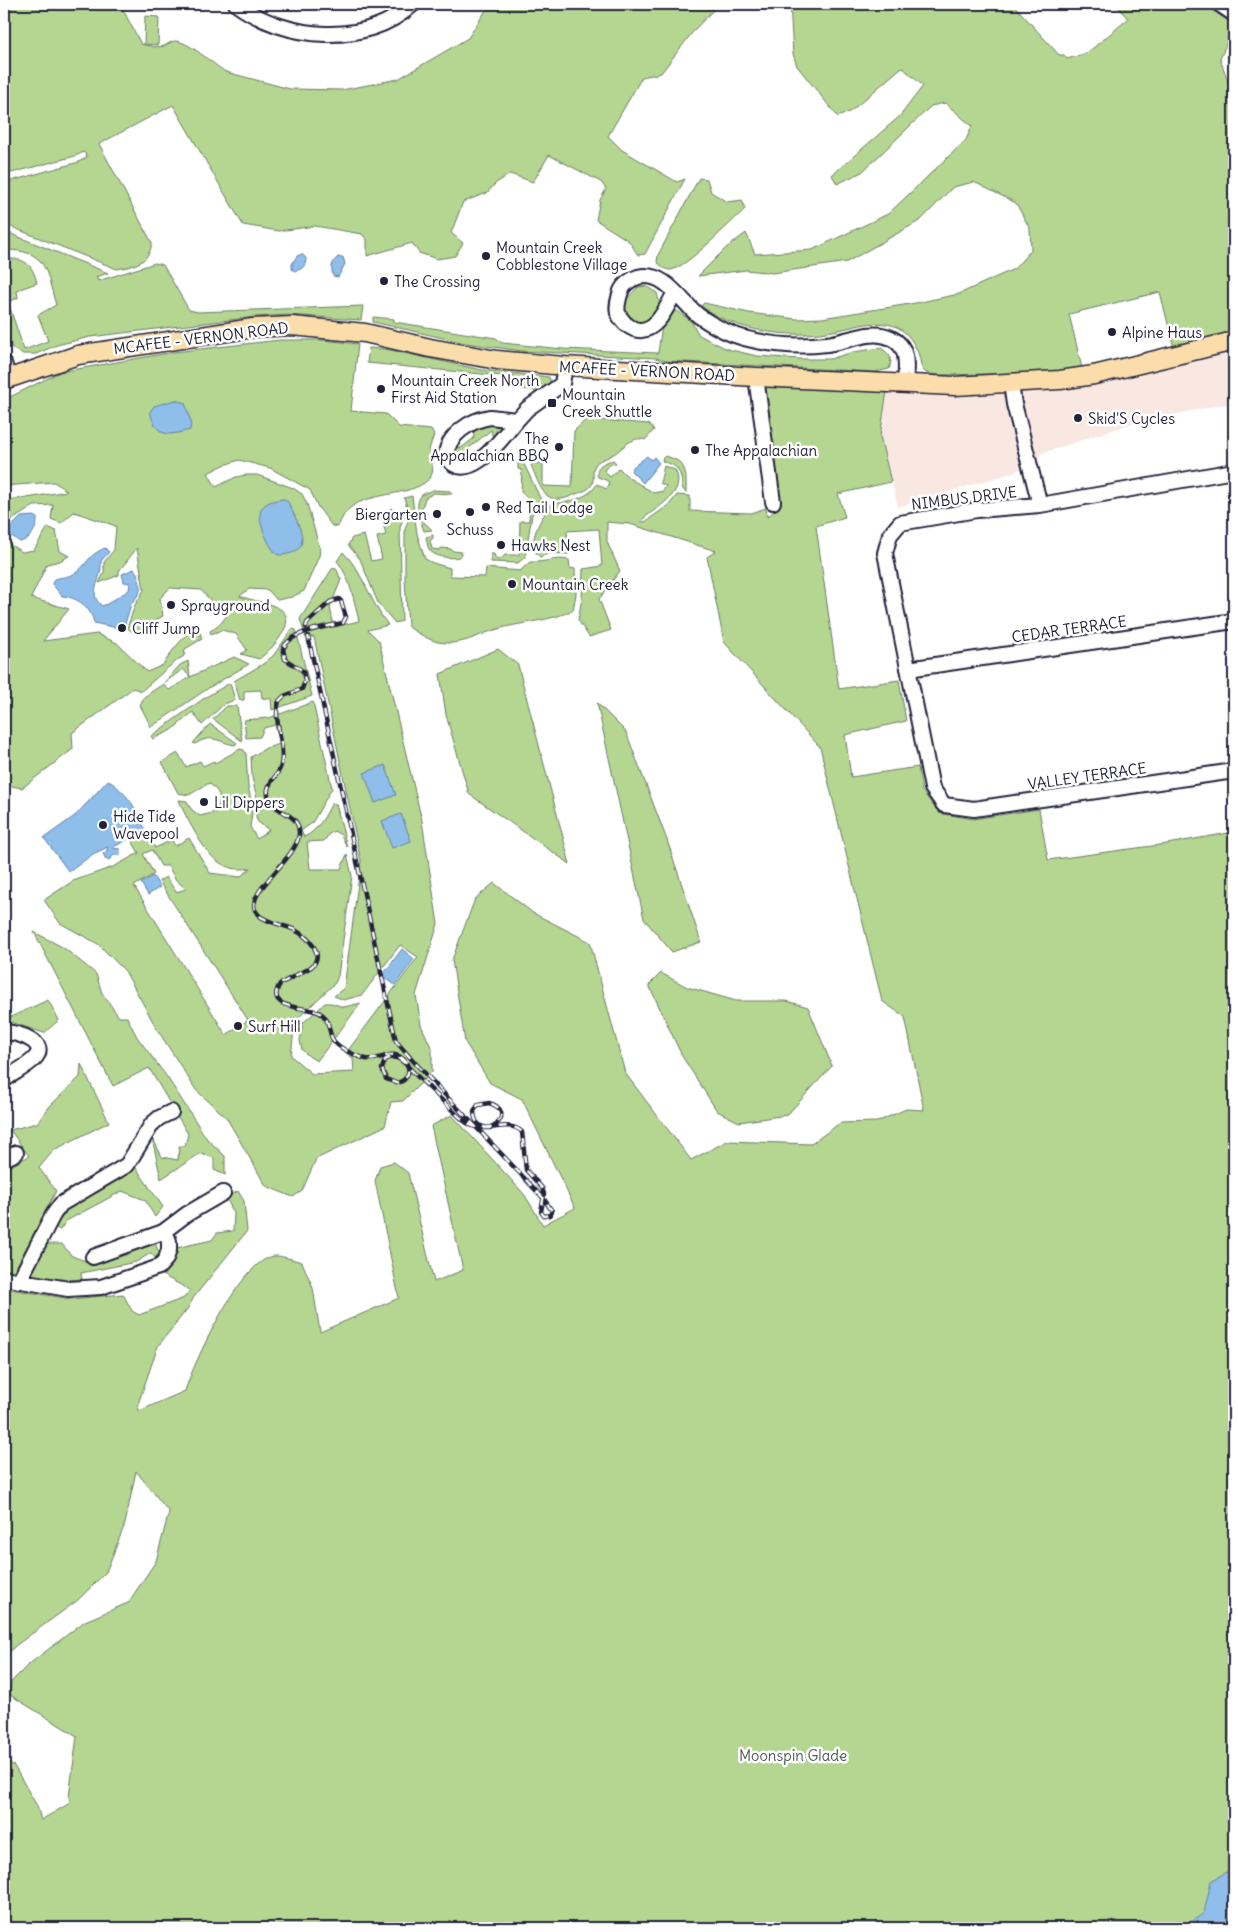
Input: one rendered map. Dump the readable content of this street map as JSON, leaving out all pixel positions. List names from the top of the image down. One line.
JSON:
{"streets":{"main road":["MCAFEE - VERNON ROAD"],"street":["NIMBUS DRIVE","CEDAR TERRACE","VALLEY TERRACE"]},"crossings":[["NIMBUS DRIVE","CEDAR TERRACE"],["NIMBUS DRIVE","VALLEY TERRACE"]],"parks":["Moonspin Glade"],"places":{"other":["Mountain Creek Cobblestone Village","The Crossing","Alpine Haus","Mountain Creek North First Aid Station","Skid'S Cycles","The Appalachian BBQ","The Appalachian","Red Tail Lodge","Schuss","Biergarten","Hawks Nest","Mountain Creek","Sprayground","Cliff Jump","Lil Dippers","Hide Tide Wavepool","Surf Hill"],"transit":["Mountain Creek Shuttle"]}}
